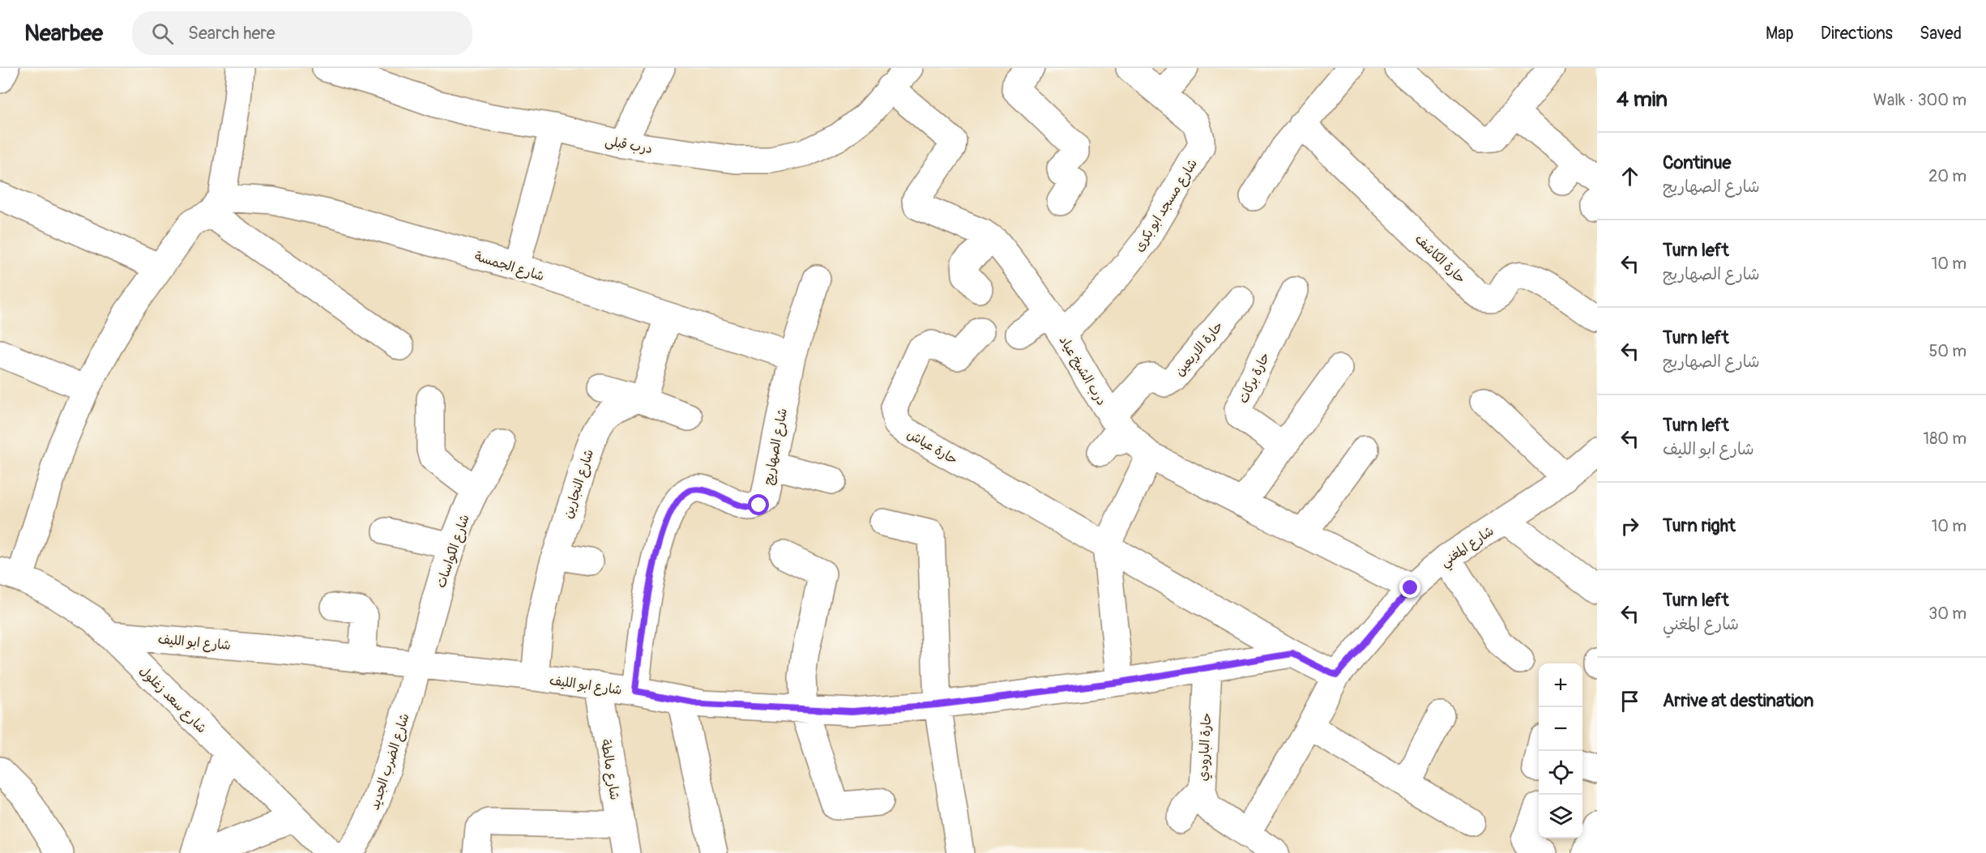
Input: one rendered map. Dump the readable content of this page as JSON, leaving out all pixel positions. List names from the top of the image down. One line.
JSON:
{"streets":{"street":["درب قبلى","شارع مسجد ابو بكرى","حارة الكاشف","شارع الجمسة","حارة الاربعين","درب الشيخ عياد","حارة بركات","شارع الصهاريج","حارة عياش","شارع النجارين","شارع المغني","شارع الكواسات","شارع ابو الليف","شارع سعد زغلول","حارة البارودي","شارع الضرب الجديد","شارع مالطة"]},"crossings":[["درب قبلى","درب الشيخ عياد"],["شارع مسجد ابو بكرى","درب الشيخ عياد"],["شارع الجمسة","شارع الصهاريج"],["حارة الاربعين","درب الشيخ عياد"],["درب الشيخ عياد","شارع المغني"],["شارع الصهاريج","شارع ابو الليف"],["شارع النجارين","شارع ابو الليف"],["شارع المغني","حارة البارودي"],["شارع الكواسات","شارع ابو الليف"],["شارع الكواسات","شارع الضرب الجديد"],["شارع ابو الليف","شارع سعد زغلول"],["شارع ابو الليف","حارة البارودي"],["شارع ابو الليف","شارع الضرب الجديد"],["شارع ابو الليف","شارع مالطة"]],"page":{"header":"Nearbee","search":"Search here","nav":["Map","Directions","Saved"],"heading":["4 min","Walk · 300 m"],"list":[["Continue","شارع الصهاريج","20 m"],["Turn left","شارع الصهاريج","10 m"],["Turn left","شارع الصهاريج","50 m"],["Turn left","شارع ابو الليف","180 m"],["Turn right","10 m"],["Turn left","شارع المغني","30 m"],"Arrive at destination"],"map_buttons":["+","−"]}}
